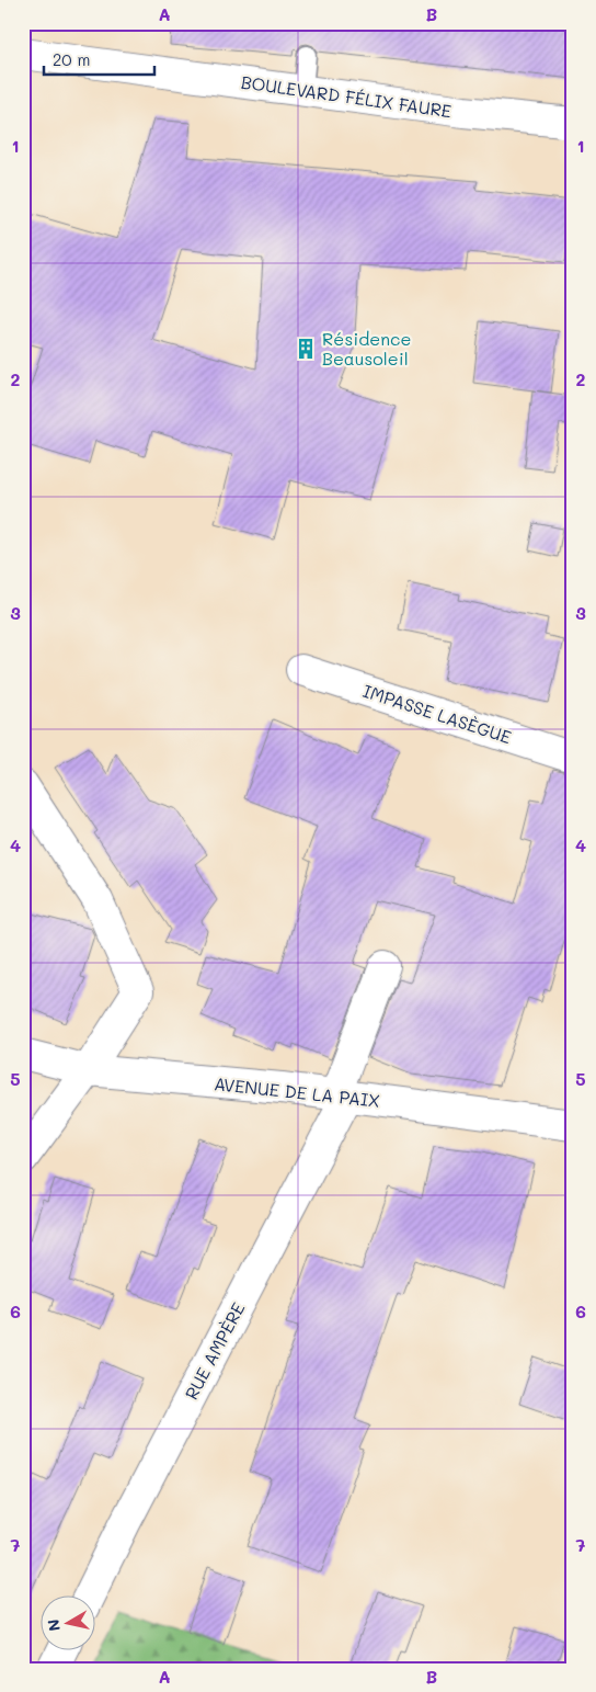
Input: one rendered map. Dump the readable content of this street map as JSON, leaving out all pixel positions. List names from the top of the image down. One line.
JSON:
{"streets":{"street":["BOULEVARD FÉLIX FAURE","IMPASSE LASÈGUE","AVENUE DE LA PAIX","RUE AMPÈRE"]},"crossings":[["AVENUE DE LA PAIX","RUE AMPÈRE"]],"places":{"building":["Résidence Beausoleil"]},"scale_bar":"20 m","north":"left","grid":{"columns":["A","B"],"rows":["1","2","3","4","5","6","7"]}}
